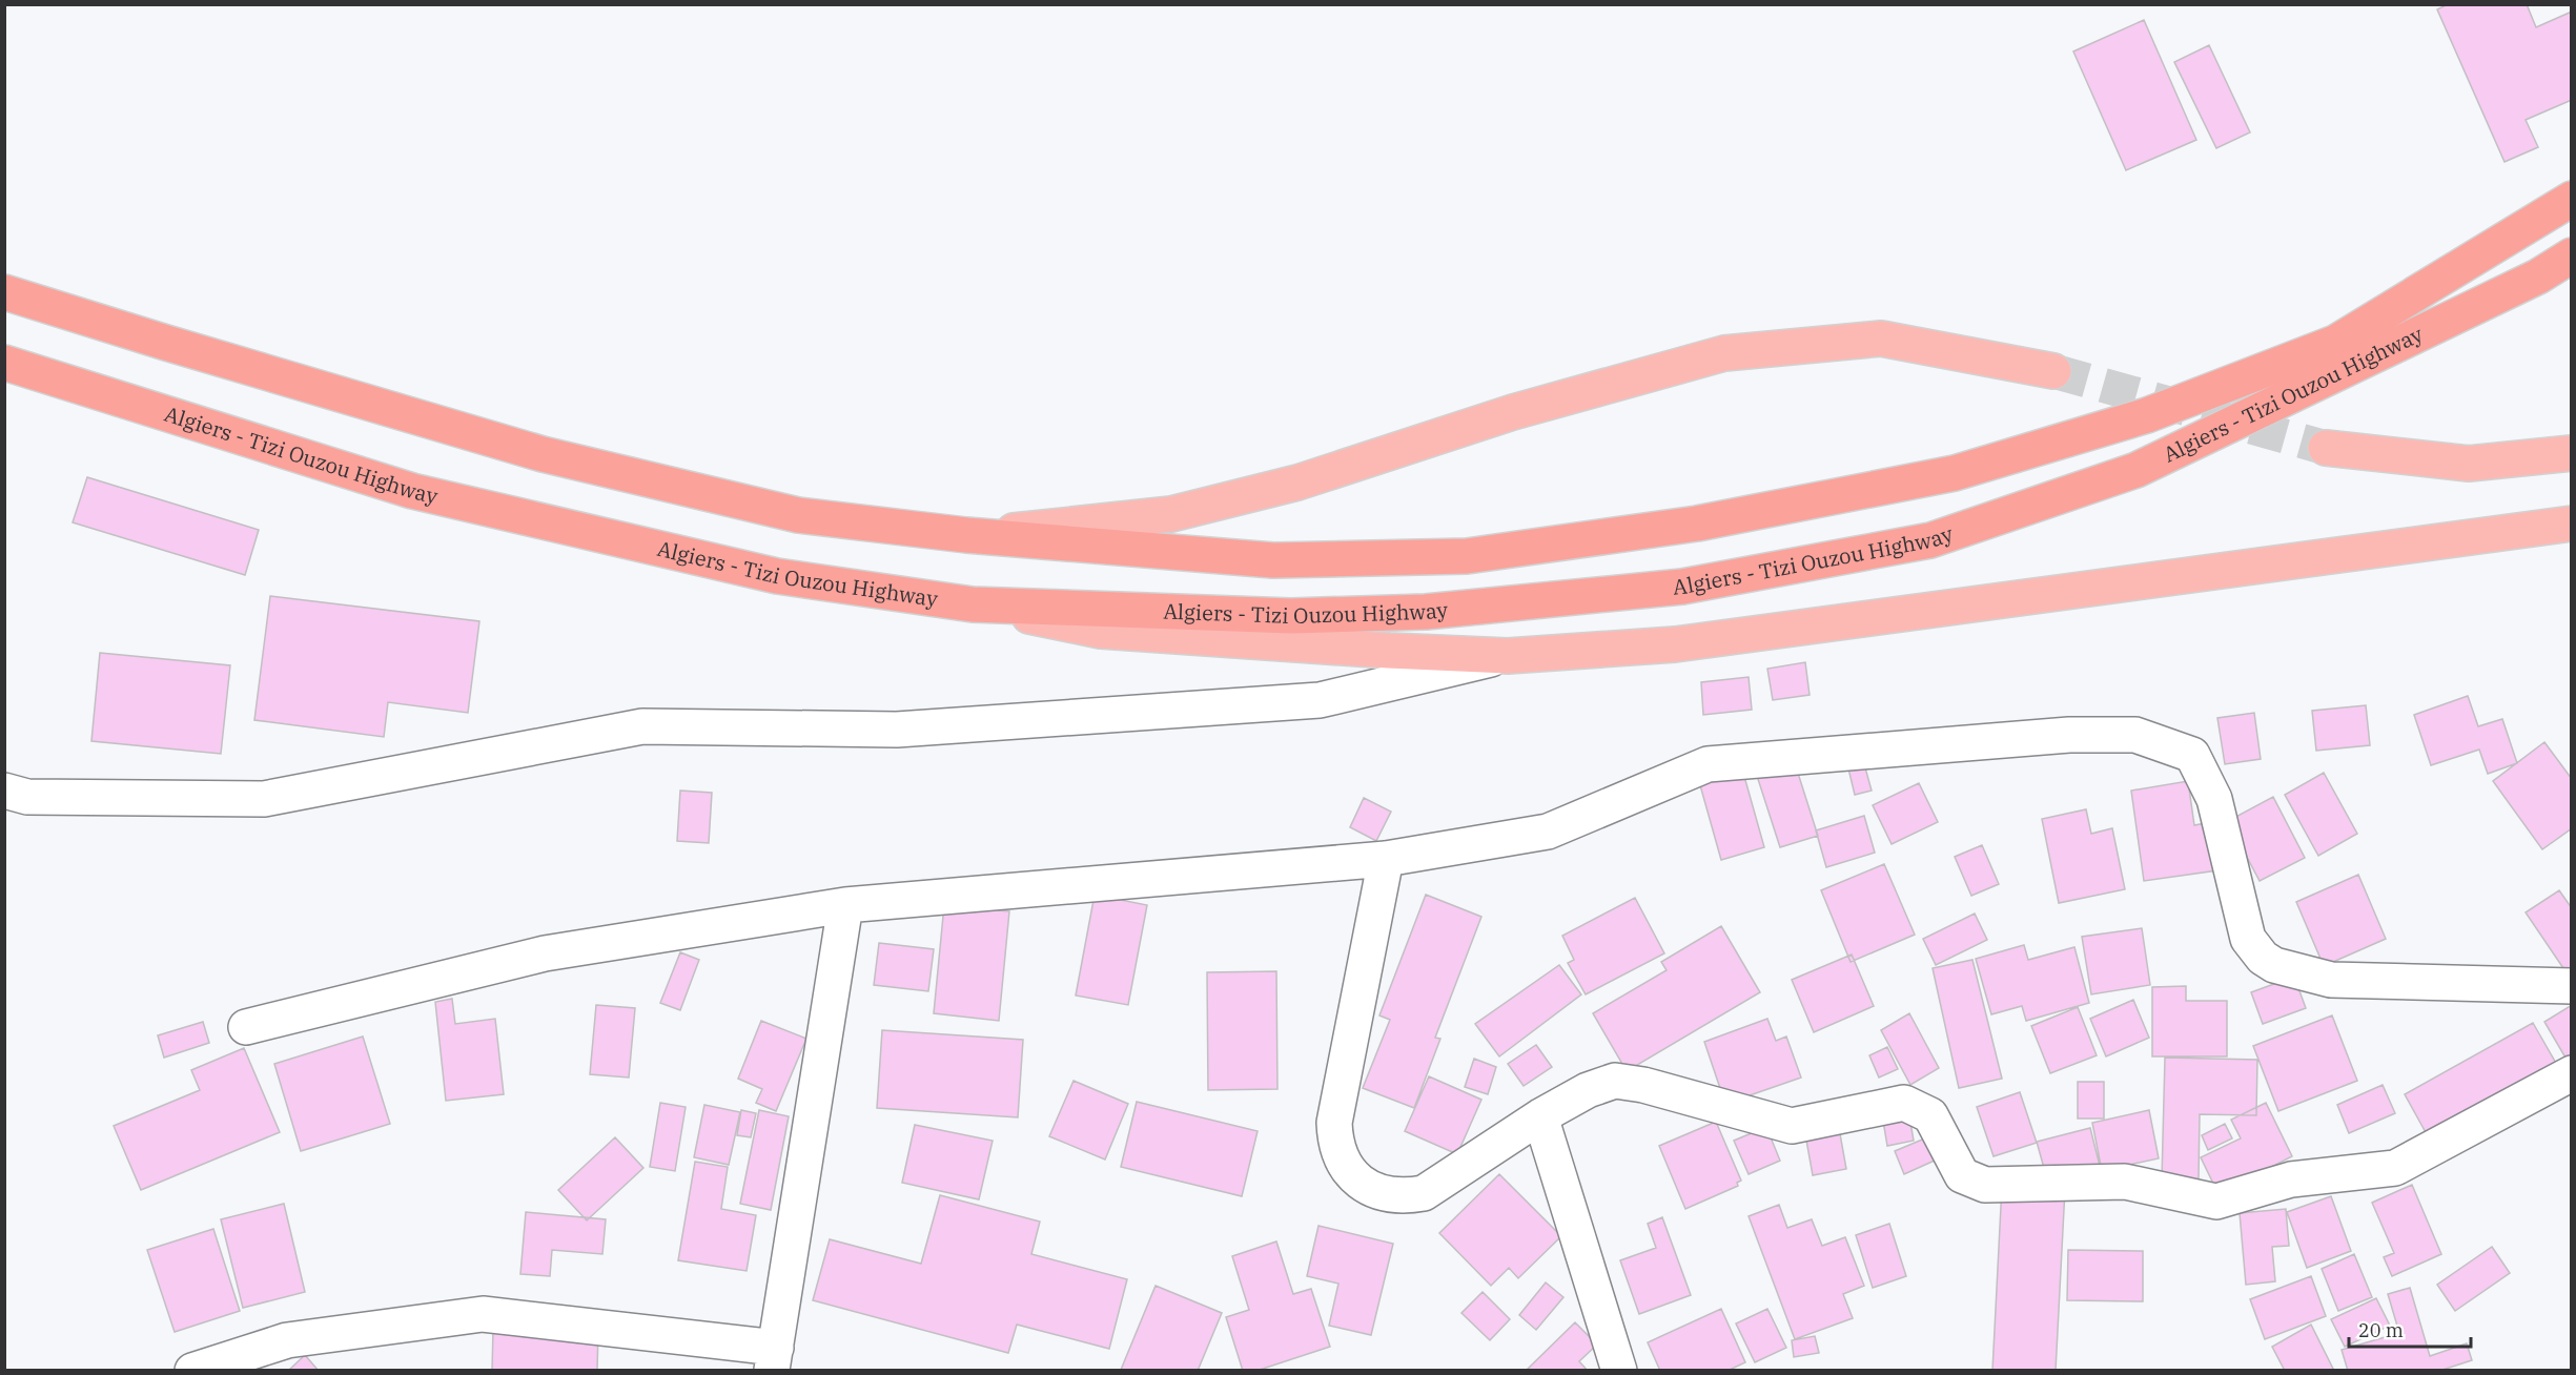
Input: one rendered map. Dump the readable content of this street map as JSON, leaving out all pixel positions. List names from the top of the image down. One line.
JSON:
{"streets":{"highway":["Algiers - Tizi Ouzou Highway"]},"scale_bar":"20 m"}
